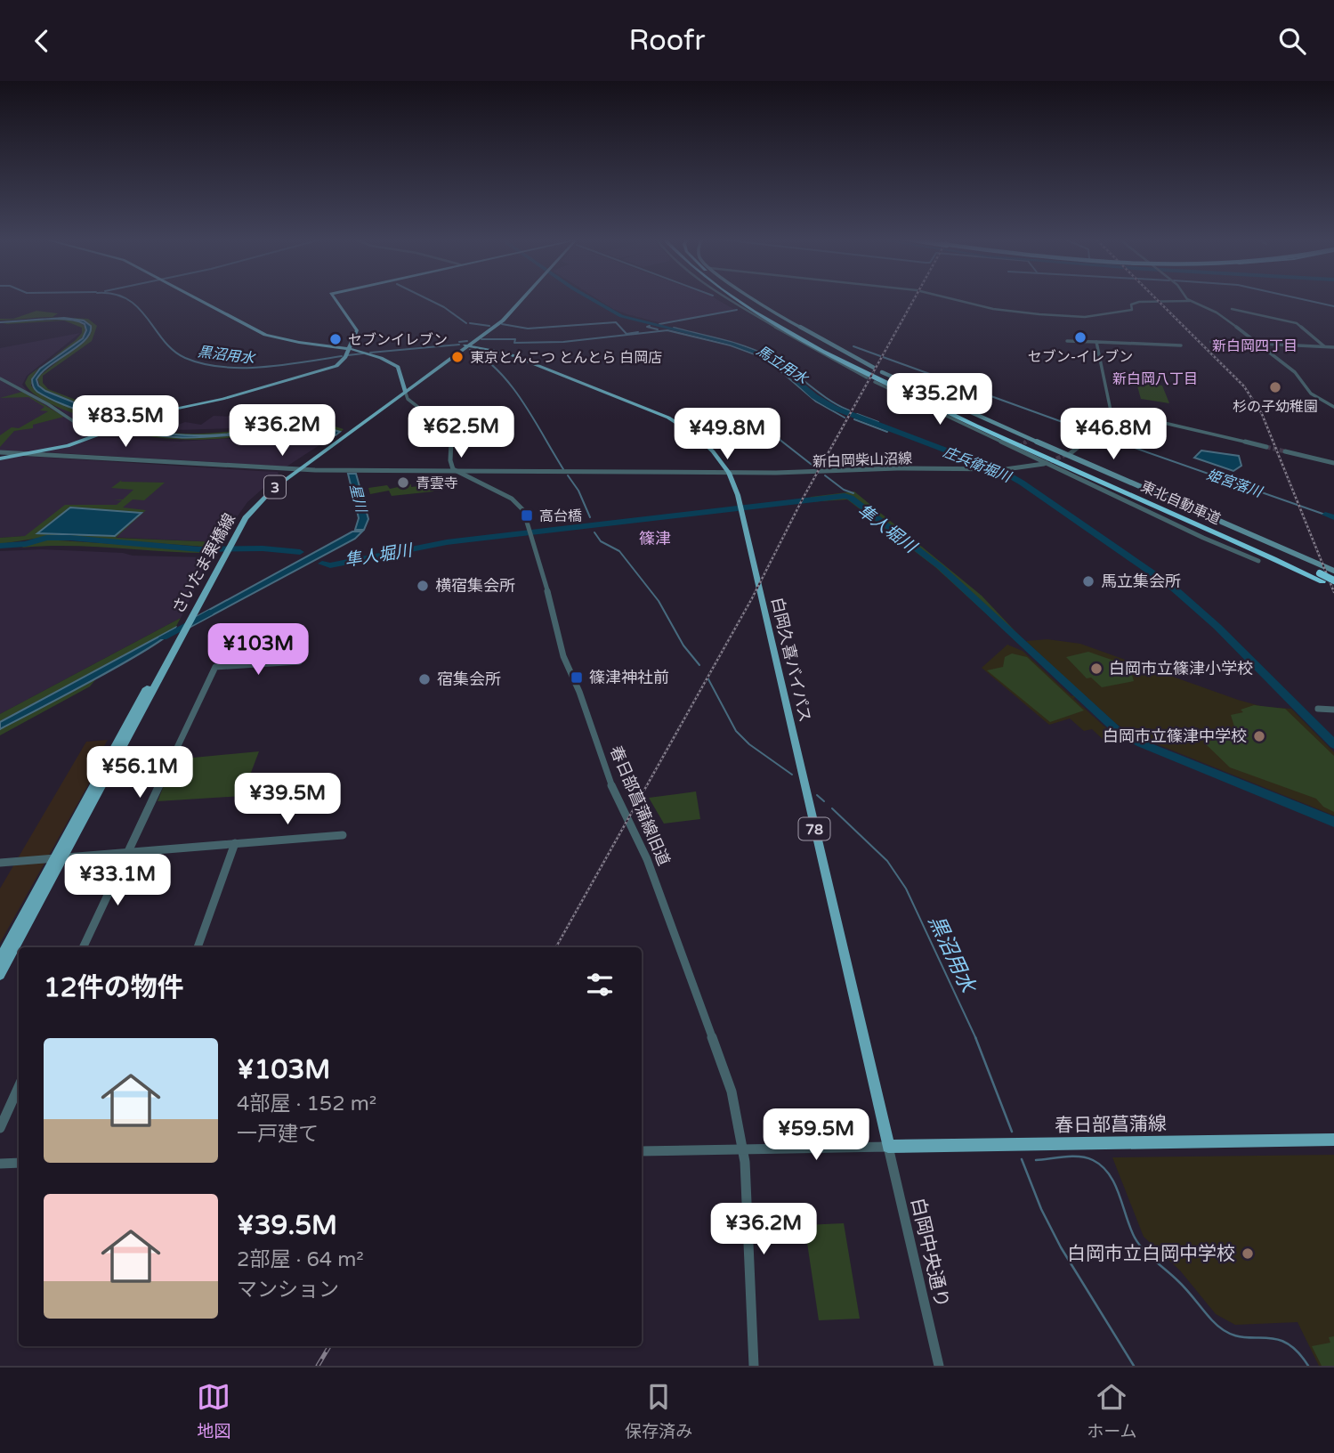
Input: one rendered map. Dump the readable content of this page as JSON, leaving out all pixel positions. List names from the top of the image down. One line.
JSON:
{"streets":{"highway":["東北自動車道"],"main road":["3","さいたま栗橋線","白岡久喜バイパス","78","春日部菖蒲線"],"street":["新白岡柴山沼線","春日部菖蒲線旧道","白岡中央通り"]},"crossings":[["新白岡柴山沼線","さいたま栗橋線"],["新白岡柴山沼線","白岡久喜バイパス"],["新白岡柴山沼線","春日部菖蒲線旧道"],["さいたま栗橋線","白岡久喜バイパス"],["白岡久喜バイパス","春日部菖蒲線"],["白岡久喜バイパス","白岡中央通り"],["春日部菖蒲線","白岡中央通り"]],"districts":["新白岡四丁目","新白岡八丁目","篠津"],"water":["黒沼用水","馬立用水","庄兵衛堀川","姫宮落川","星川","隼人堀川"],"places":{"other":["セブン-イレブン","セブンイレブン","東京とんこつ とんとら 白岡店","杉の子幼稚園","青雲寺","馬立集会所","横宿集会所","白岡市立篠津小学校","宿集会所","白岡市立篠津中学校","白岡市立白岡中学校"],"transit":["高台橋","篠津神社前"]},"page":{"header":"Roofr","price":["¥35.2M","¥83.5M","¥36.2M","¥62.5M","¥49.8M","¥46.8M","¥103M","¥56.1M","¥39.5M","¥33.1M","¥59.5M","¥36.2M"],"heading":"12件の物件","list":[{"name":"¥103M","note":"4部屋 · 152 m² · 一戸建て"},{"name":"¥39.5M","note":"2部屋 · 64 m² · マンション"}],"tabs":["地図","保存済み","ホーム"]}}
